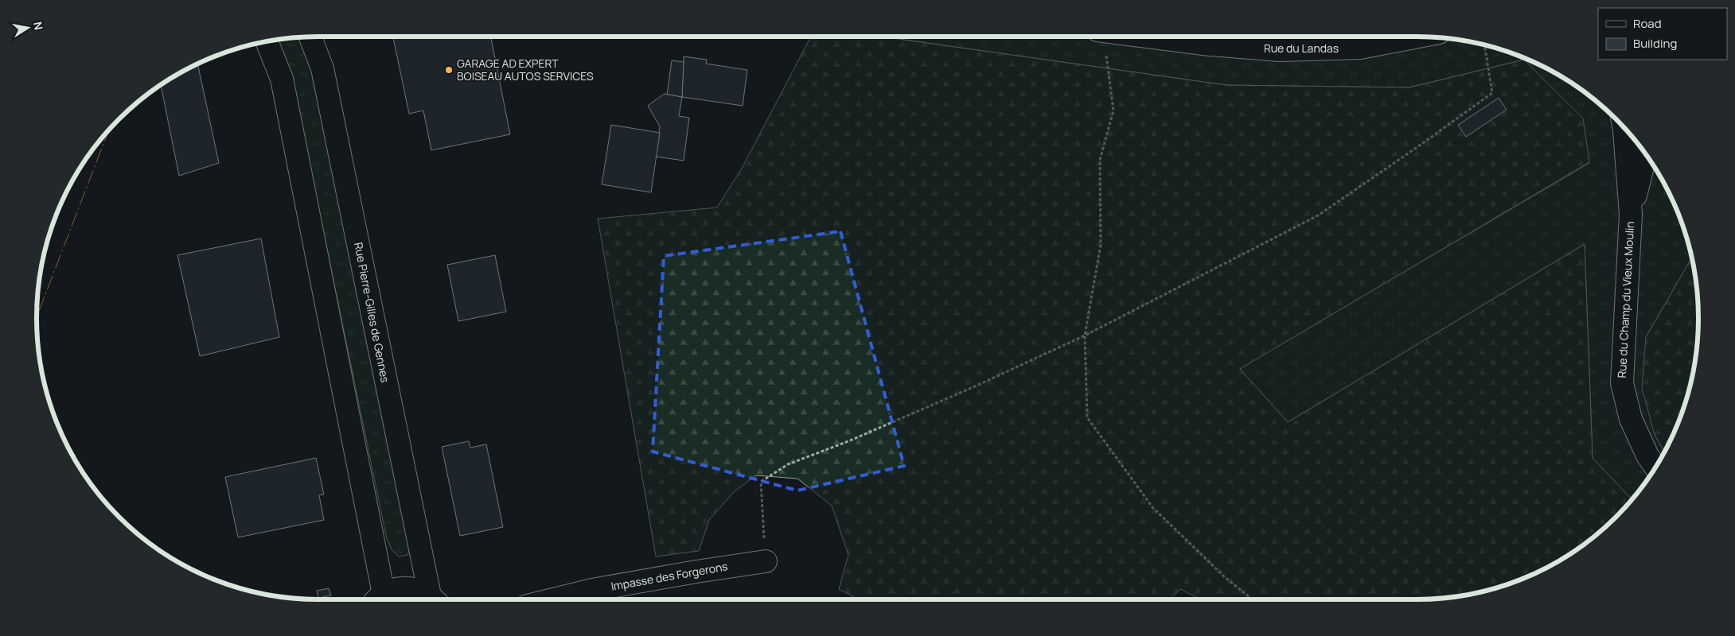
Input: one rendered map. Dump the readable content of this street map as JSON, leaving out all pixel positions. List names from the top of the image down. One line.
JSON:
{"streets":{"street":["Rue du Landas","Rue du Champ du Vieux Moulin","Rue Pierre-Gilles de Gennes","Impasse des Forgerons"]},"places":["GARAGE AD EXPERT BOISEAU AUTOS SERVICES"],"legend":["Road","Building"],"north":"right"}
